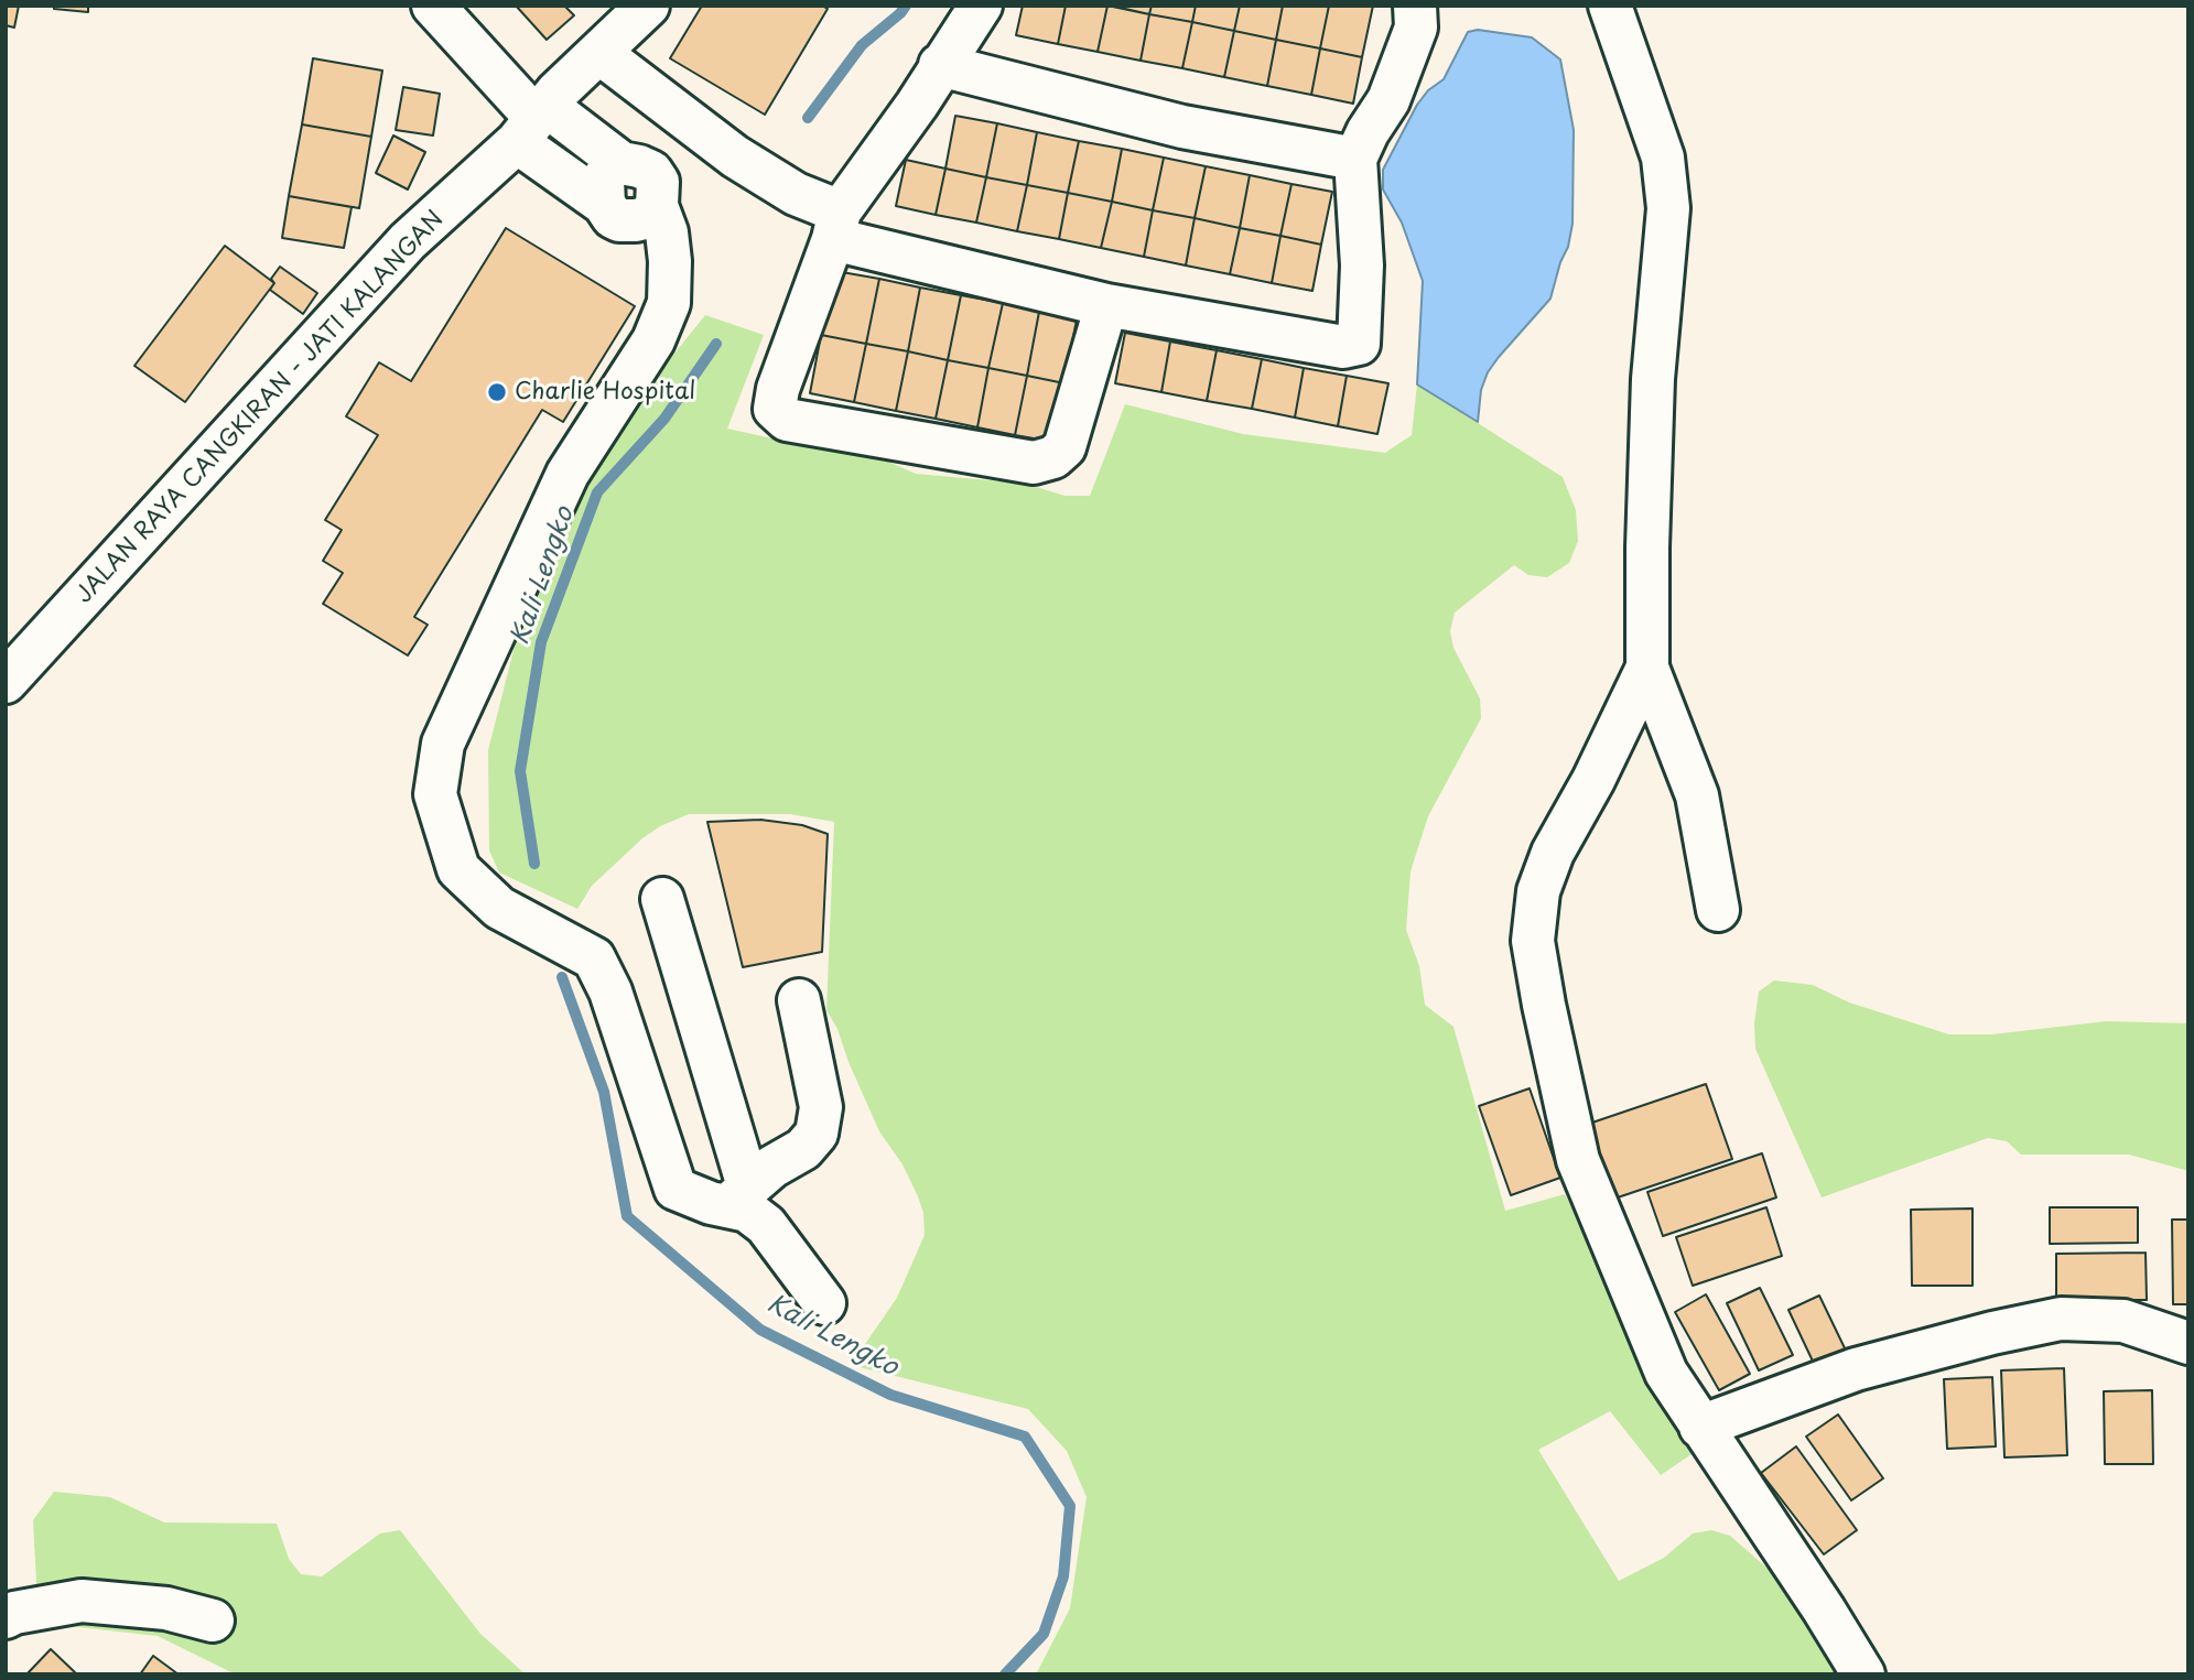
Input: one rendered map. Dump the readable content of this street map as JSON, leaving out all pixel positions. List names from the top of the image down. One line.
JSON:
{"streets":{"street":["JALAN RAYA CANGKIRAN - JATI KALANGAN"]},"water":["Kali Lengko"],"places":["Charlie Hospital"]}
